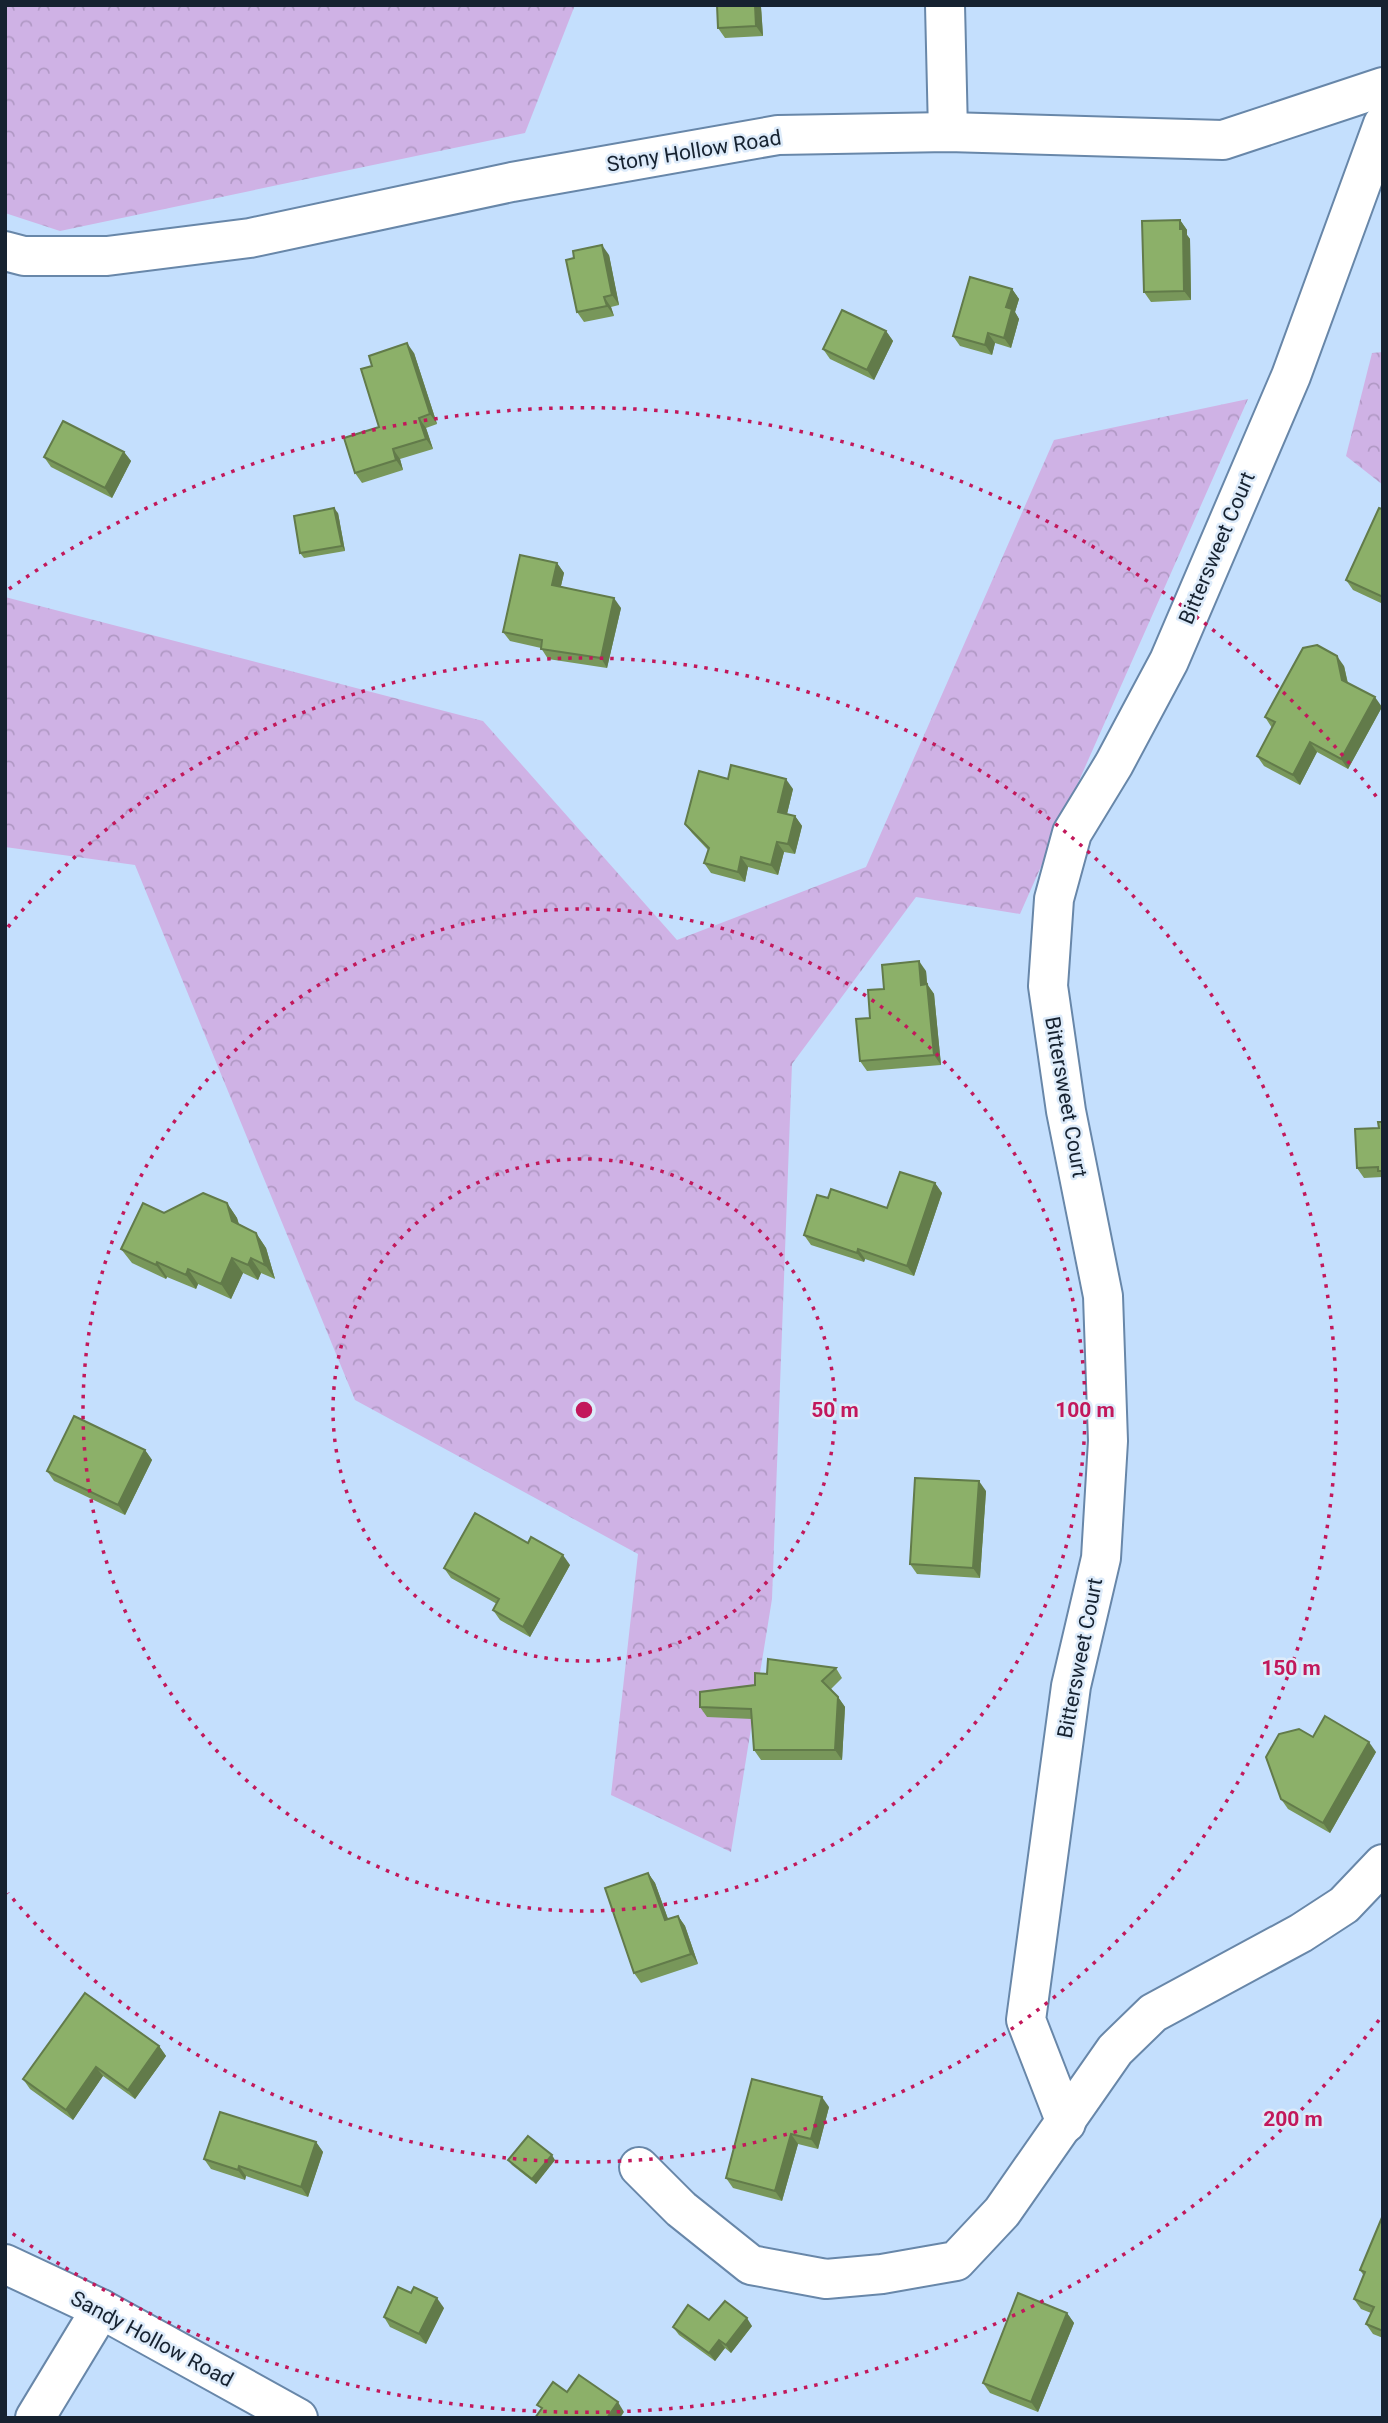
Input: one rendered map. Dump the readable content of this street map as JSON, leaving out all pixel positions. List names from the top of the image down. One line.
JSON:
{"streets":{"street":["Stony Hollow Road","Bittersweet Court","Sandy Hollow Road"]},"rings":["50 m","100 m","150 m","200 m"]}
